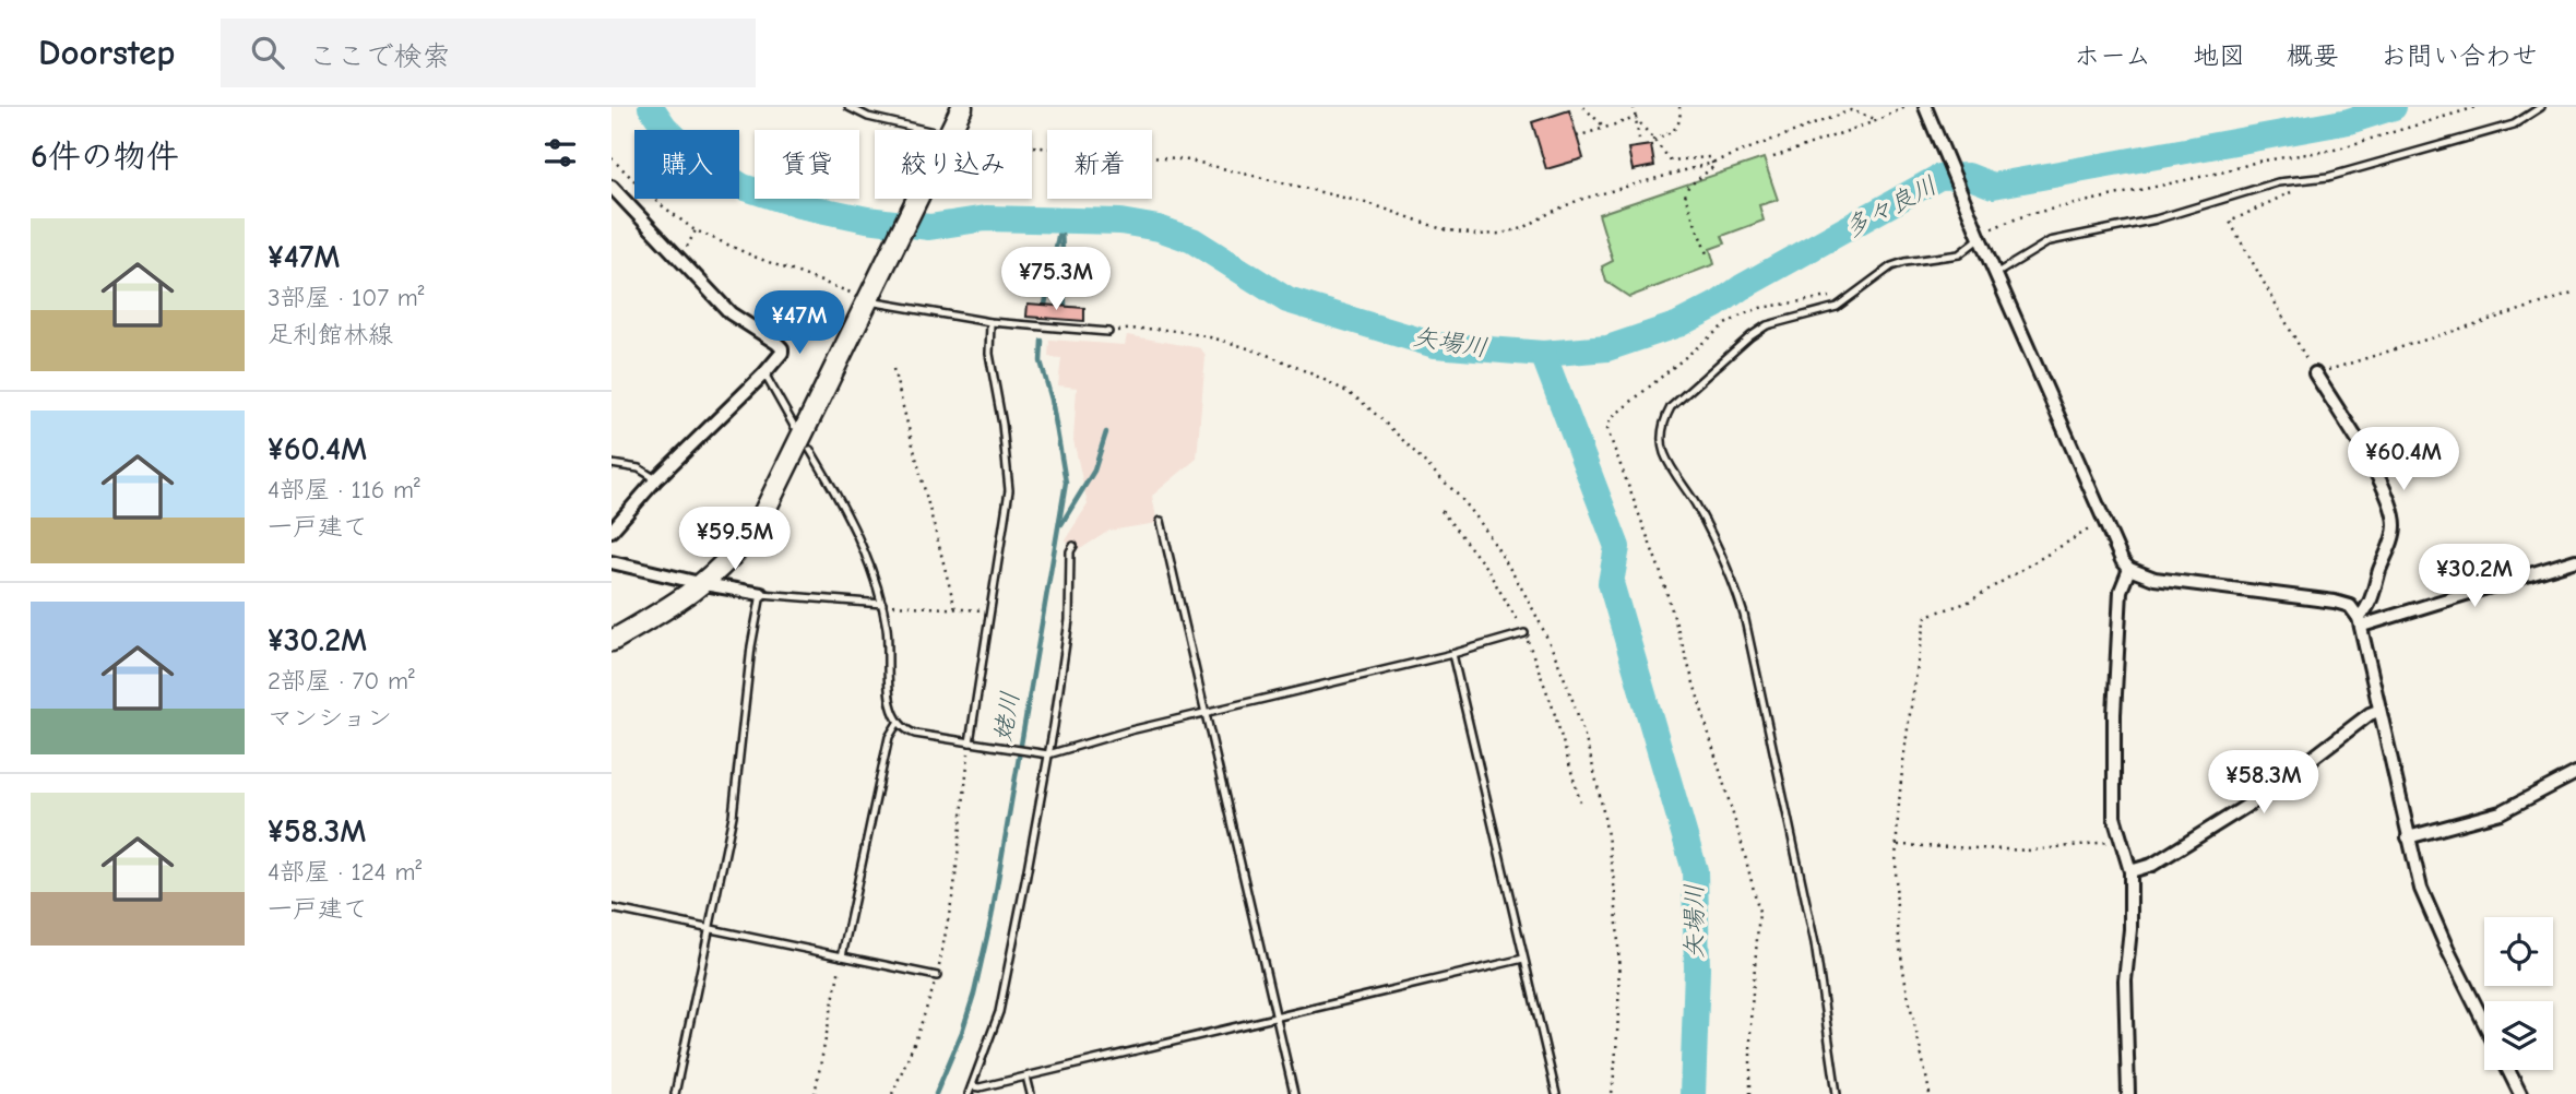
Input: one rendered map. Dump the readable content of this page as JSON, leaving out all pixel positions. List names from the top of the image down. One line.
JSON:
{"water":["多々良川","矢場川","姥川"],"page":{"header":"Doorstep","search":"ここで検索","nav":["ホーム","地図","概要","お問い合わせ"],"heading":"6件の物件","chip":["購入","賃貸","絞り込み","新着"],"list":[{"name":"¥47M","note":"3部屋 · 107 m² · 足利館林線"},{"name":"¥60.4M","note":"4部屋 · 116 m² · 一戸建て"},{"name":"¥30.2M","note":"2部屋 · 70 m² · マンション"},{"name":"¥58.3M","note":"4部屋 · 124 m² · 一戸建て"}],"price":["¥75.3M","¥47M","¥60.4M","¥59.5M","¥30.2M","¥58.3M"]}}
